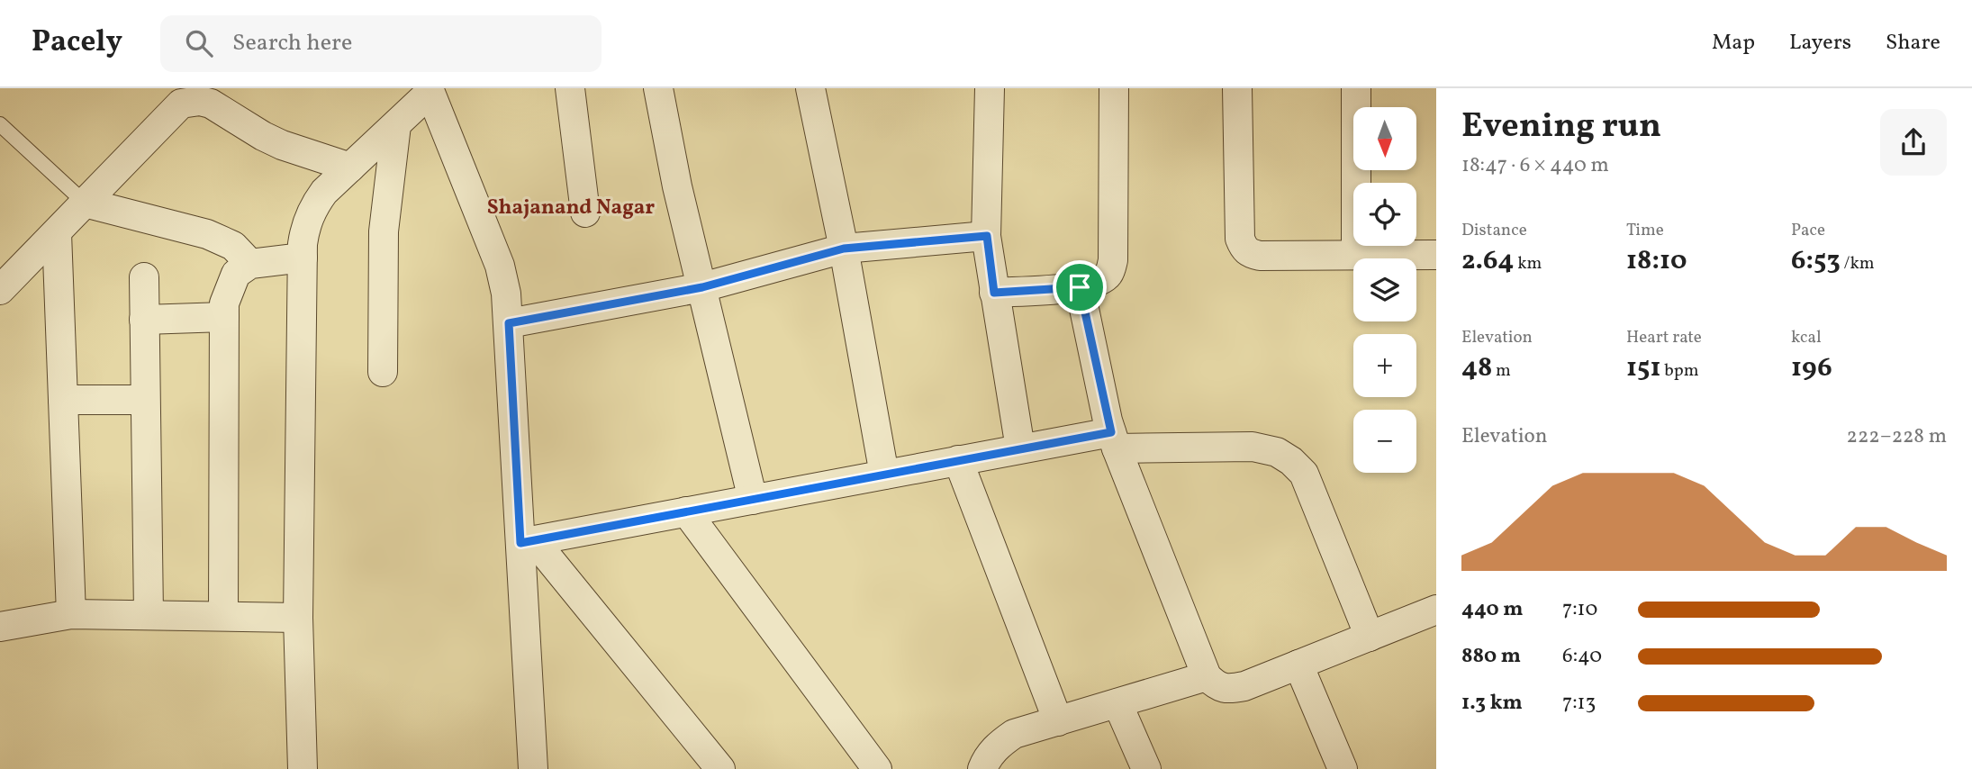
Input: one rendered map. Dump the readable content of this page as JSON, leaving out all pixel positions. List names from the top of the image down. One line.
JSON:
{"districts":["Shajanand Nagar"],"north":"bottom","page":{"header":"Pacely","search":"Search here","nav":["Map","Layers","Share"],"heading":["Evening run","18:47 · 6 × 440 m"],"map_buttons":["+","−"],"stats":[["Distance","2.64 km"],["Time","18:10"],["Pace","6:53 /km"],["Elevation","48 m"],["Heart rate","151 bpm"],["kcal","196"]],"chart":["Elevation","222–228 m"],"list":[{"name":"440 m","note":"7:10"},{"name":"880 m","note":"6:40"},{"name":"1.3 km","note":"7:13"}]}}
